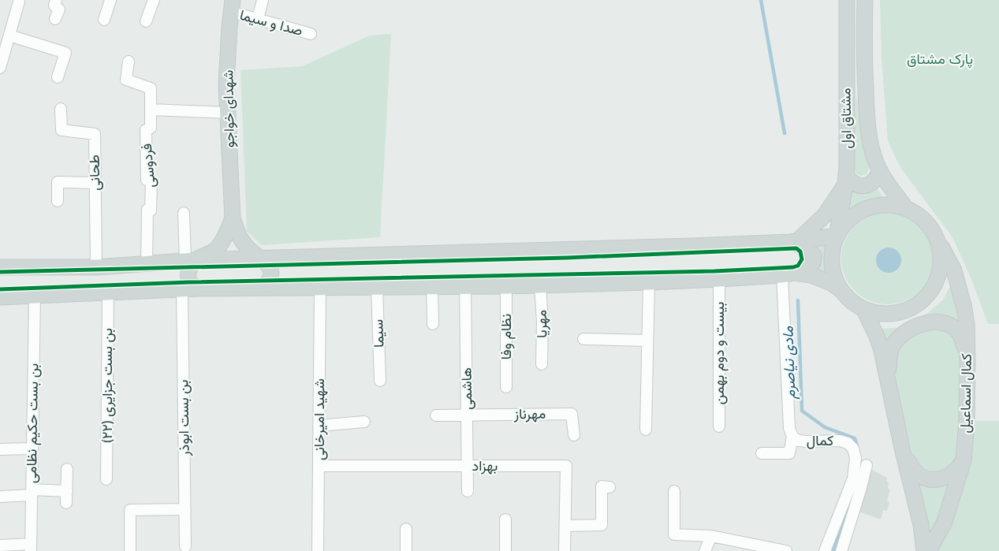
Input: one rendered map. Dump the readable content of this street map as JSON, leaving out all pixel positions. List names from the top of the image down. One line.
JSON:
{"streets":{"main road":["شهدای خواجو","مشتاق اول","کمال اسماعیل"],"street":["صدا و سیما","فردوسی","طحانی","مهریا","سیما","نظام وفا","بیست و دوم بهمن","بن بست جزایری (۲۲)","هاشمی","مهرناز","بن بست ابوذر","شهید امیرخانی","بن بست حکیم نظامی","کمال","بهزاد"]},"crossings":[["صدا و سیما","شهدای خواجو"],["مشتاق اول","کمال اسماعیل"],["هاشمی","مهرناز"],["هاشمی","بهزاد"],["شهید امیرخانی","بهزاد"]],"water":["مادی نیاصرم"],"parks":["پارک مشتاق"]}
